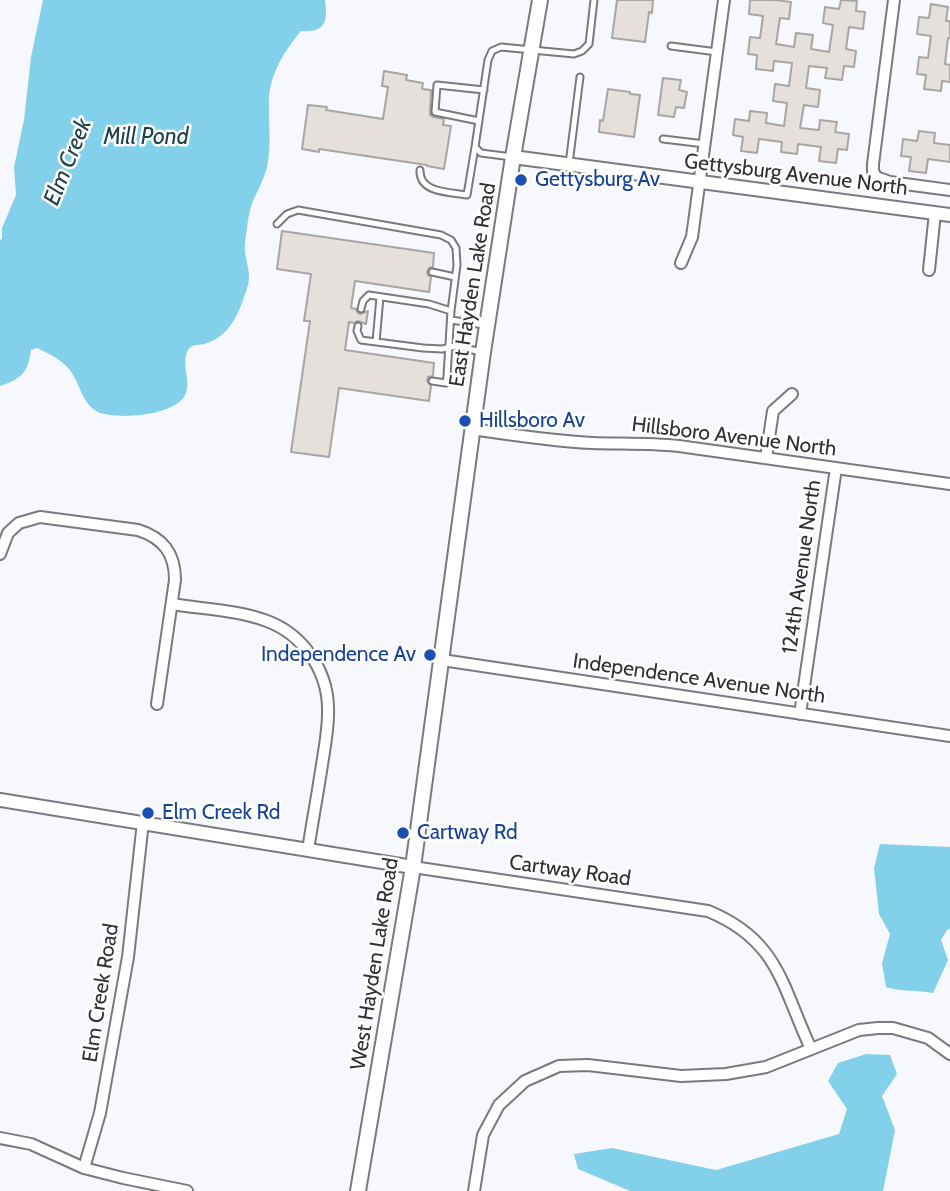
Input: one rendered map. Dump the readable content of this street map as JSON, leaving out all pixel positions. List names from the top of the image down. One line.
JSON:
{"streets":{"main road":["East Hayden Lake Road","West Hayden Lake Road"],"street":["Gettysburg Avenue North","Hillsboro Avenue North","124th Avenue North","Independence Avenue North","Cartway Road","Elm Creek Road"]},"crossings":[["Gettysburg Avenue North","East Hayden Lake Road"],["East Hayden Lake Road","Hillsboro Avenue North"],["East Hayden Lake Road","Independence Avenue North"],["East Hayden Lake Road","West Hayden Lake Road"],["Hillsboro Avenue North","124th Avenue North"],["124th Avenue North","Independence Avenue North"],["Independence Avenue North","West Hayden Lake Road"],["Cartway Road","West Hayden Lake Road"],["Cartway Road","Elm Creek Road"]],"water":["Mill Pond","Elm Creek"],"places":["Gettysburg Av","Hillsboro Av","Independence Av","Elm Creek Rd","Cartway Rd"]}
